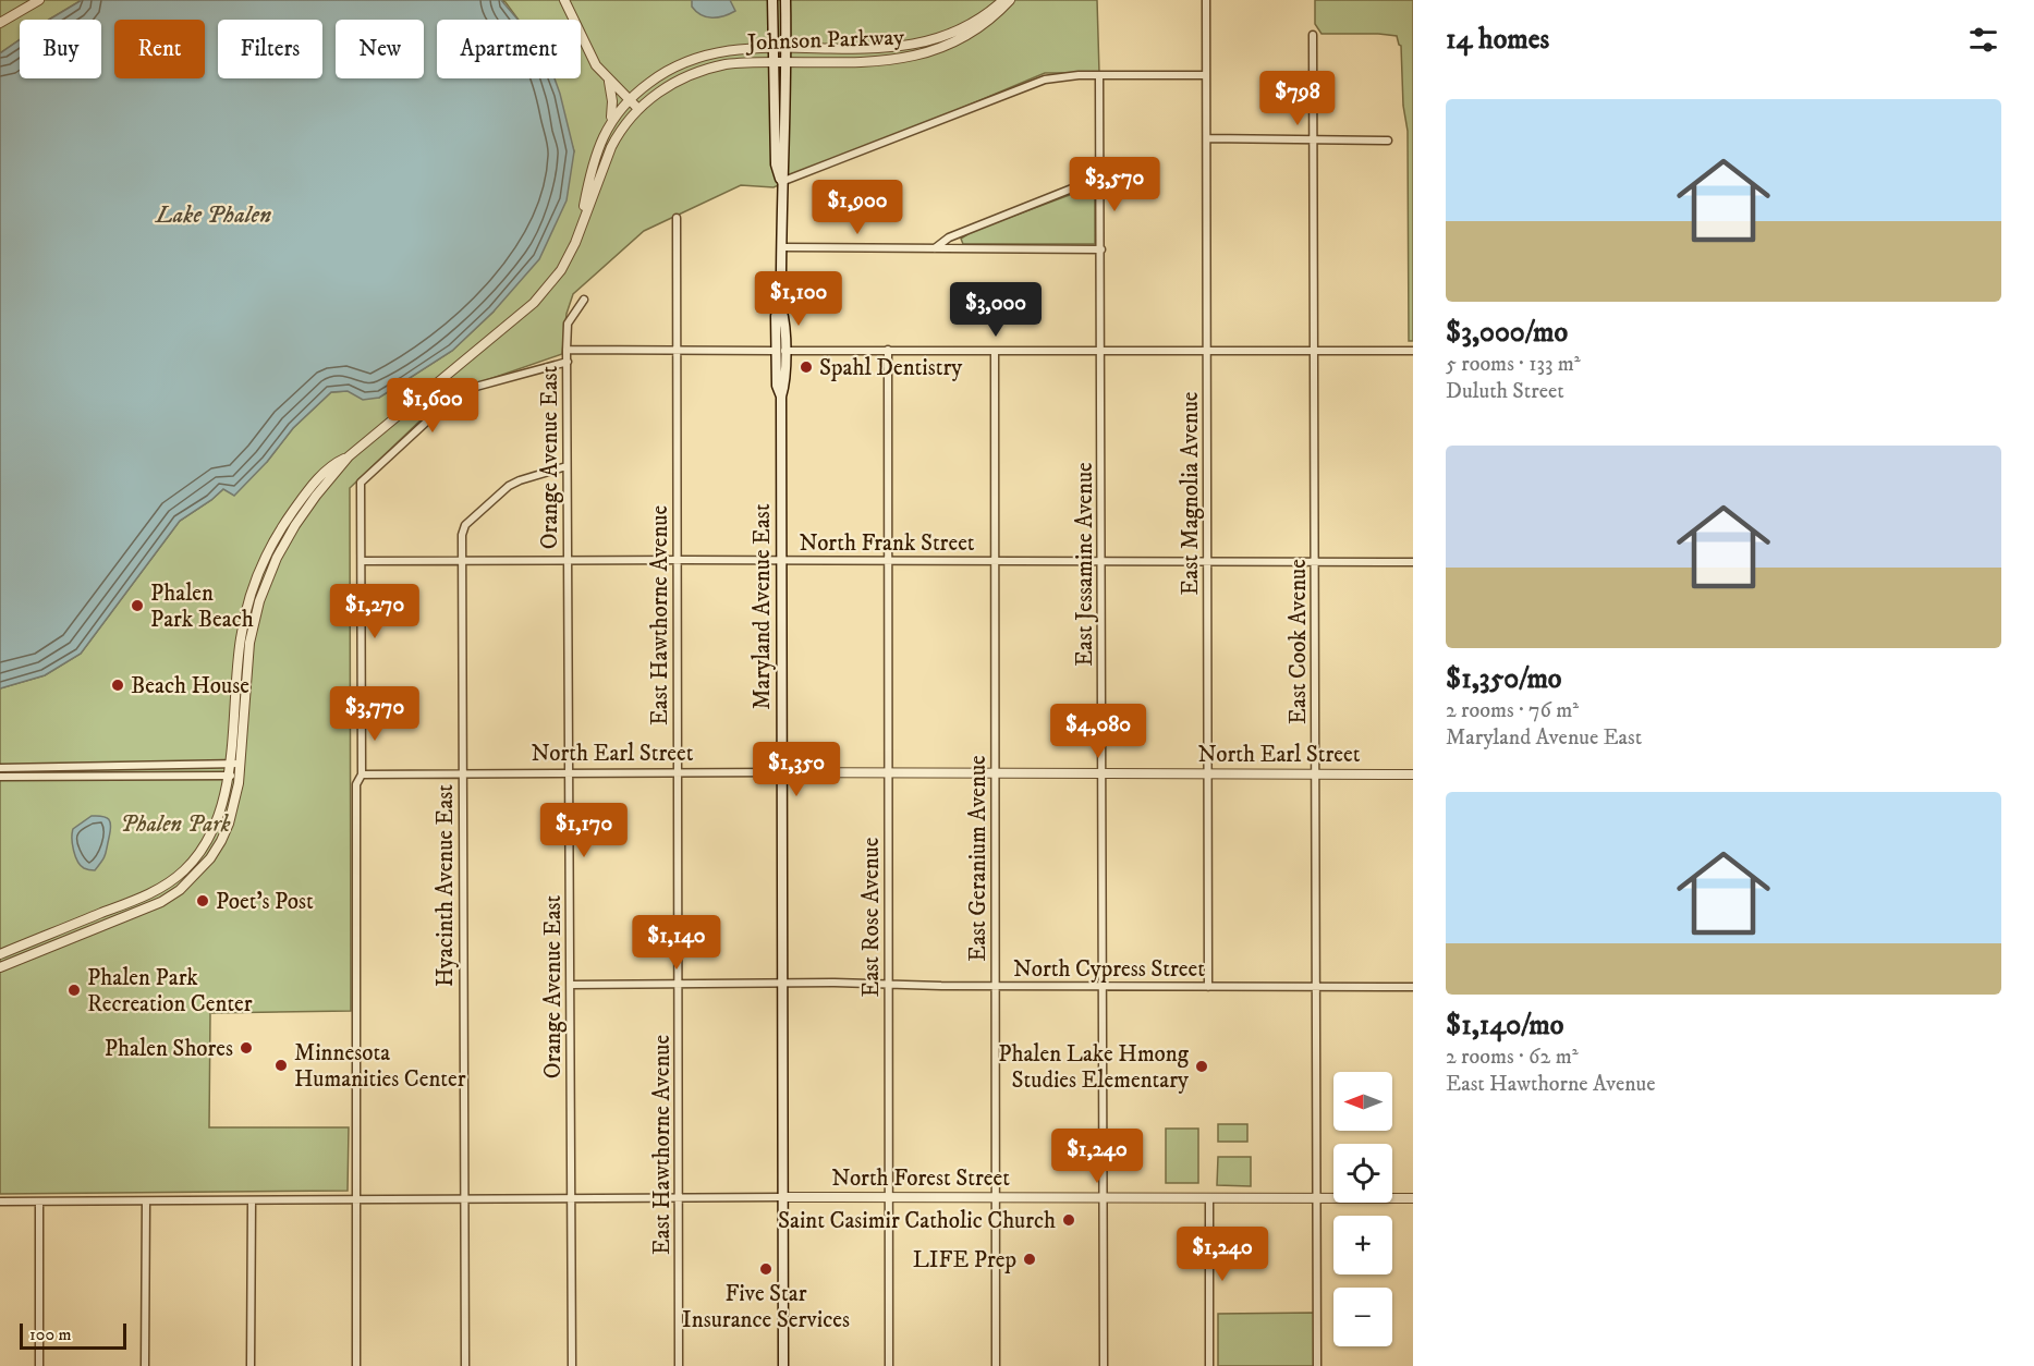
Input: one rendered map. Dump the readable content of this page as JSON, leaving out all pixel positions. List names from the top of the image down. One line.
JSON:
{"streets":{"main road":["Maryland Avenue East"],"street":["Johnson Parkway","Orange Avenue East","East Magnolia Avenue","North Frank Street","East Jessamine Avenue","East Hawthorne Avenue","East Cook Avenue","North Earl Street","East Geranium Avenue","Hyacinth Avenue East","East Rose Avenue","North Cypress Street","North Forest Street"]},"crossings":[["Johnson Parkway","Maryland Avenue East"],["Orange Avenue East","North Frank Street"],["Orange Avenue East","North Earl Street"],["Orange Avenue East","Hyacinth Avenue East"],["Orange Avenue East","North Cypress Street"],["East Magnolia Avenue","North Frank Street"],["East Magnolia Avenue","North Earl Street"],["East Magnolia Avenue","North Cypress Street"],["North Frank Street","East Jessamine Avenue"],["North Frank Street","Maryland Avenue East"],["North Frank Street","East Hawthorne Avenue"],["North Frank Street","East Cook Avenue"],["North Frank Street","East Geranium Avenue"],["North Frank Street","Hyacinth Avenue East"],["North Frank Street","East Rose Avenue"],["East Jessamine Avenue","North Earl Street"],["East Jessamine Avenue","North Cypress Street"],["East Jessamine Avenue","North Forest Street"],["Maryland Avenue East","North Earl Street"],["Maryland Avenue East","North Cypress Street"],["Maryland Avenue East","North Forest Street"],["East Hawthorne Avenue","North Earl Street"],["East Hawthorne Avenue","North Cypress Street"],["East Cook Avenue","North Earl Street"],["East Cook Avenue","North Cypress Street"],["East Cook Avenue","North Forest Street"],["North Earl Street","East Geranium Avenue"],["North Earl Street","Hyacinth Avenue East"],["North Earl Street","East Rose Avenue"],["East Geranium Avenue","North Cypress Street"],["East Geranium Avenue","North Forest Street"],["East Rose Avenue","North Cypress Street"],["East Rose Avenue","North Forest Street"]],"water":["Lake Phalen"],"parks":["Phalen Park"],"places":["Spahl Dentistry","Phalen Park Beach","Beach House","Poet's Post","Phalen Park Recreation Center","Phalen Shores","Minnesota Humanities Center","Phalen Lake Hmong Studies Elementary","Saint Casimir Catholic Church","LIFE Prep","Five Star Insurance Services"],"scale_bar":"100 m","north":"left","page":{"heading":"14 homes","chip":["Buy","Rent","Filters","New","Apartment"],"price":["$798","$3,570","$1,900","$1,100","$3,000","$1,600","$1,270","$3,770","$4,080","$1,350","$1,170","$1,140","$1,240","$1,240"],"list":[{"name":"$3,000/mo","note":"5 rooms · 133 m² · Duluth Street"},{"name":"$1,350/mo","note":"2 rooms · 76 m² · Maryland Avenue East"},{"name":"$1,140/mo","note":"2 rooms · 62 m² · East Hawthorne Avenue"}],"map_buttons":["+","−"],"scale":"100 m"}}
